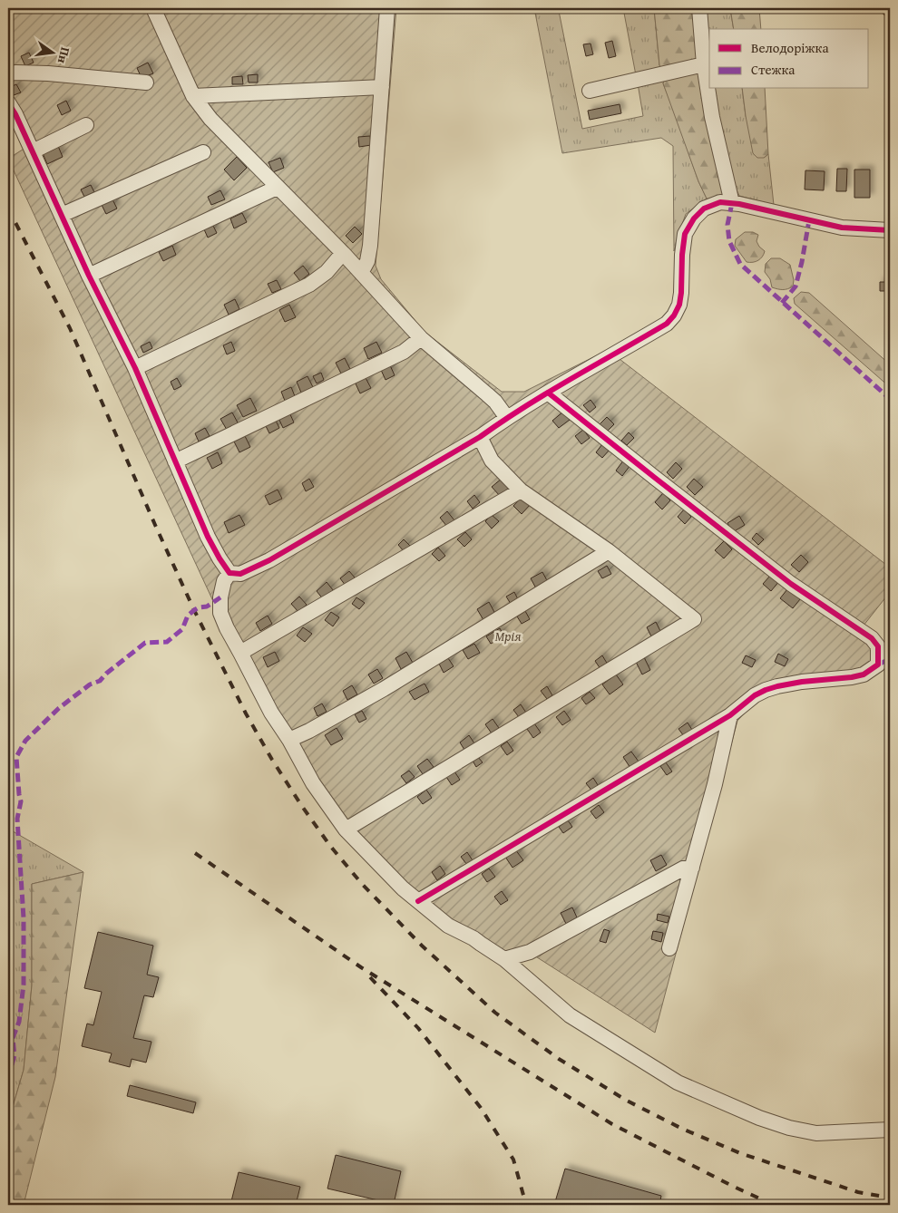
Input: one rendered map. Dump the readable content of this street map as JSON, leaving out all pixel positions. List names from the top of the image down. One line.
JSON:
{"parks":["Мрія"],"legend":["Велодоріжка","Стежка"],"north":"right"}
